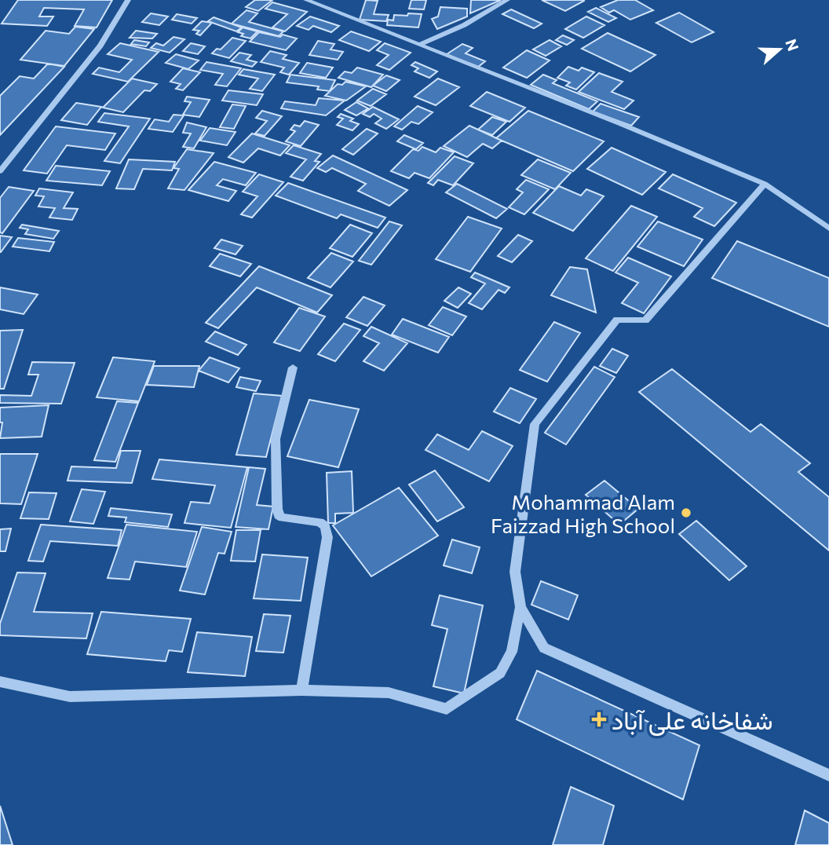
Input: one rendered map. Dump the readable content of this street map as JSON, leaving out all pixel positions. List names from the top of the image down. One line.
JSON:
{"places":{"other":["Mohammad Alam Faizzad High School"],"health":["شفاخانه علی آباد"]},"north":"right"}
